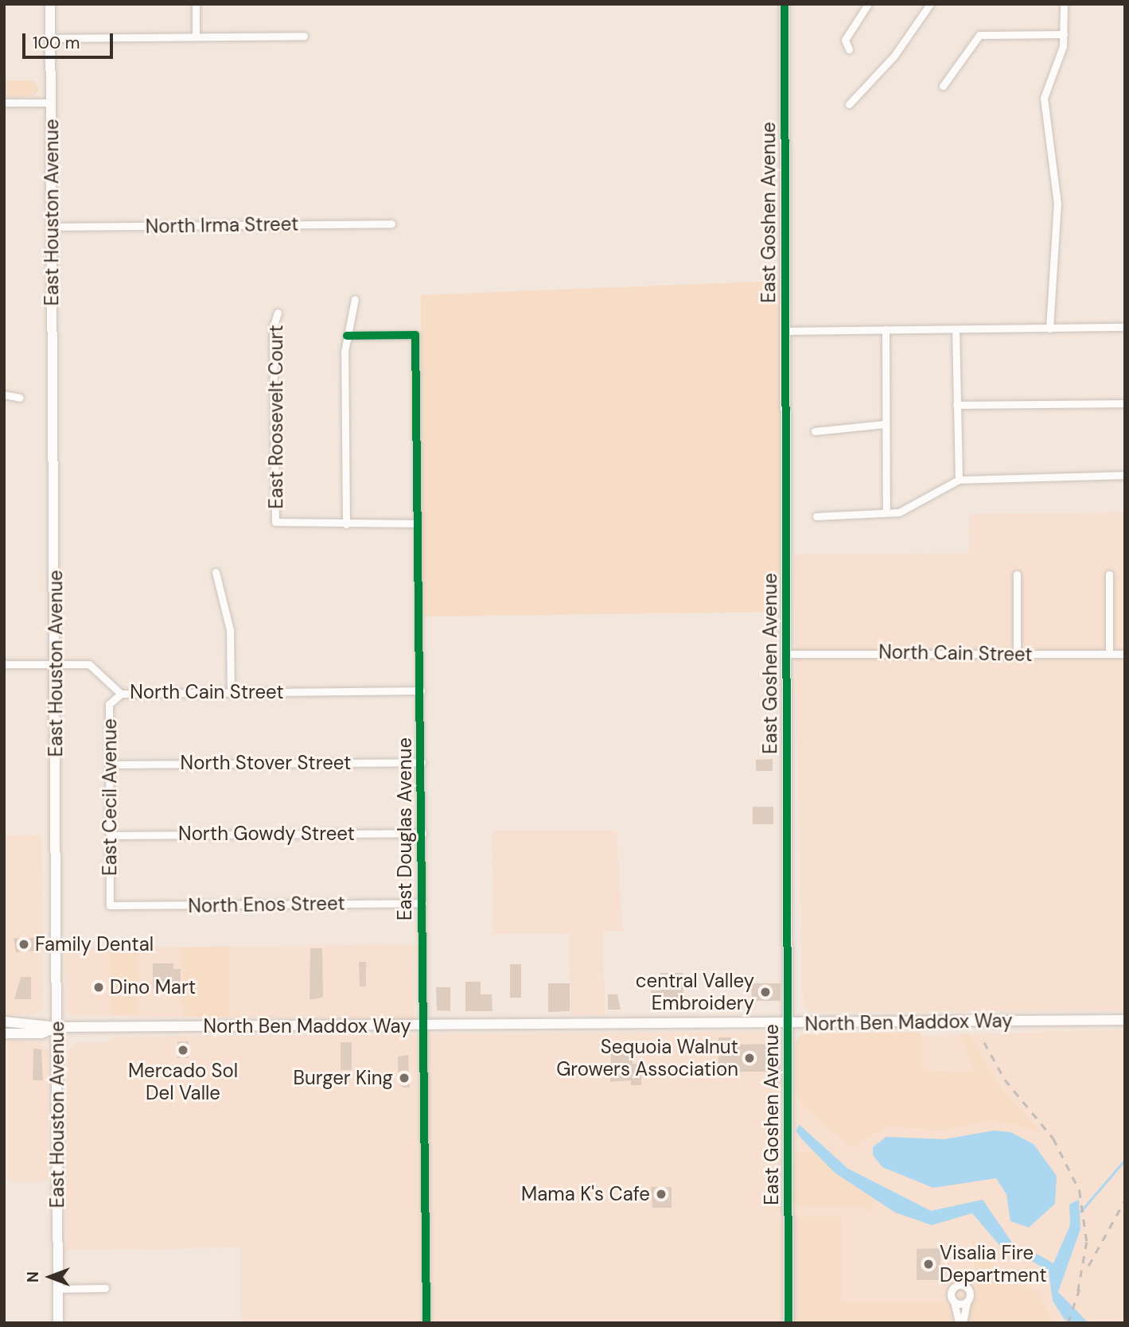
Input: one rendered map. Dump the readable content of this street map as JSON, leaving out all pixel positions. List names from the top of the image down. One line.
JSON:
{"streets":{"main road":["East Houston Avenue","East Goshen Avenue","North Ben Maddox Way"],"street":["North Irma Street","East Roosevelt Court","North Cain Street","North Stover Street","East Cecil Avenue","East Douglas Avenue","North Gowdy Street","North Enos Street"]},"crossings":[["East Houston Avenue","North Irma Street"],["East Houston Avenue","North Cain Street"],["East Houston Avenue","North Ben Maddox Way"],["East Goshen Avenue","North Cain Street"],["East Goshen Avenue","North Ben Maddox Way"],["North Cain Street","East Cecil Avenue"],["North Cain Street","East Douglas Avenue"],["North Stover Street","East Cecil Avenue"],["North Stover Street","East Douglas Avenue"],["East Cecil Avenue","North Gowdy Street"],["East Cecil Avenue","North Enos Street"],["East Douglas Avenue","North Gowdy Street"],["East Douglas Avenue","North Enos Street"],["East Douglas Avenue","North Ben Maddox Way"]],"places":["Family Dental","Dino Mart","central Valley Embroidery","Mercado Sol Del Valle","Sequoia Walnut Growers Association","Burger King","Mama K's Cafe","Visalia Fire Department"],"scale_bar":"100 m","north":"left"}
